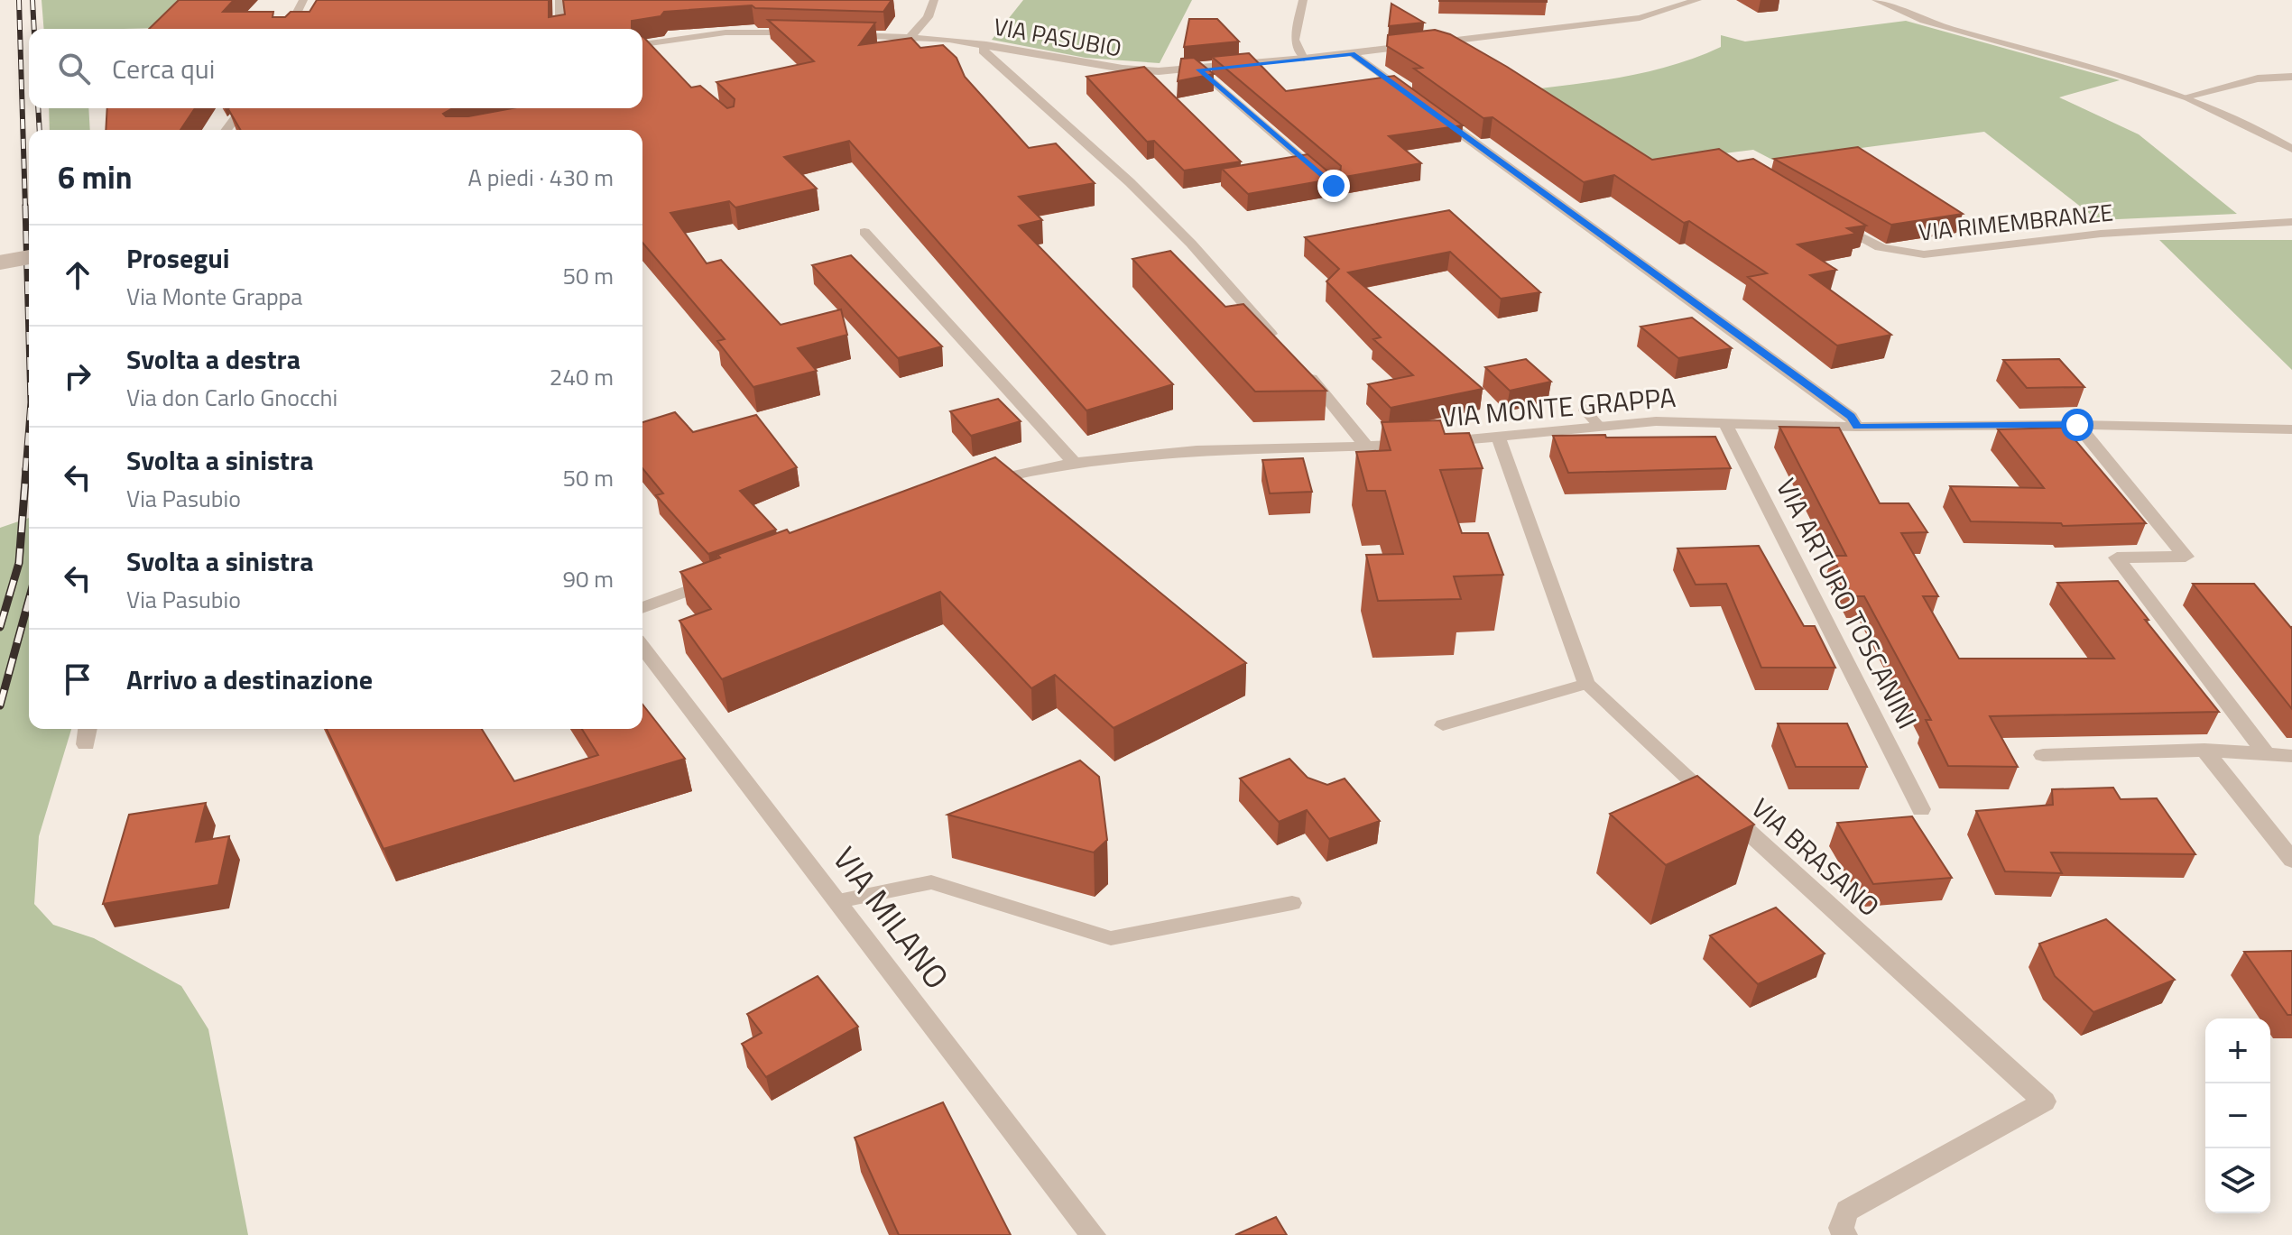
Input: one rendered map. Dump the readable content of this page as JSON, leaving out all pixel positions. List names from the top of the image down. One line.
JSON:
{"streets":{"street":["VIA PASUBIO","VIA RIMEMBRANZE","VIA MONTE GRAPPA","VIA ARTURO TOSCANINI","VIA BRASANO","VIA MILANO"]},"crossings":[["VIA MONTE GRAPPA","VIA ARTURO TOSCANINI"],["VIA MONTE GRAPPA","VIA BRASANO"]],"page":{"search":"Cerca qui","heading":["6 min","A piedi · 430 m"],"list":[["Prosegui","Via Monte Grappa","50 m"],["Svolta a destra","Via don Carlo Gnocchi","240 m"],["Svolta a sinistra","Via Pasubio","50 m"],["Svolta a sinistra","Via Pasubio","90 m"],"Arrivo a destinazione"],"map_buttons":["+","−"]}}
